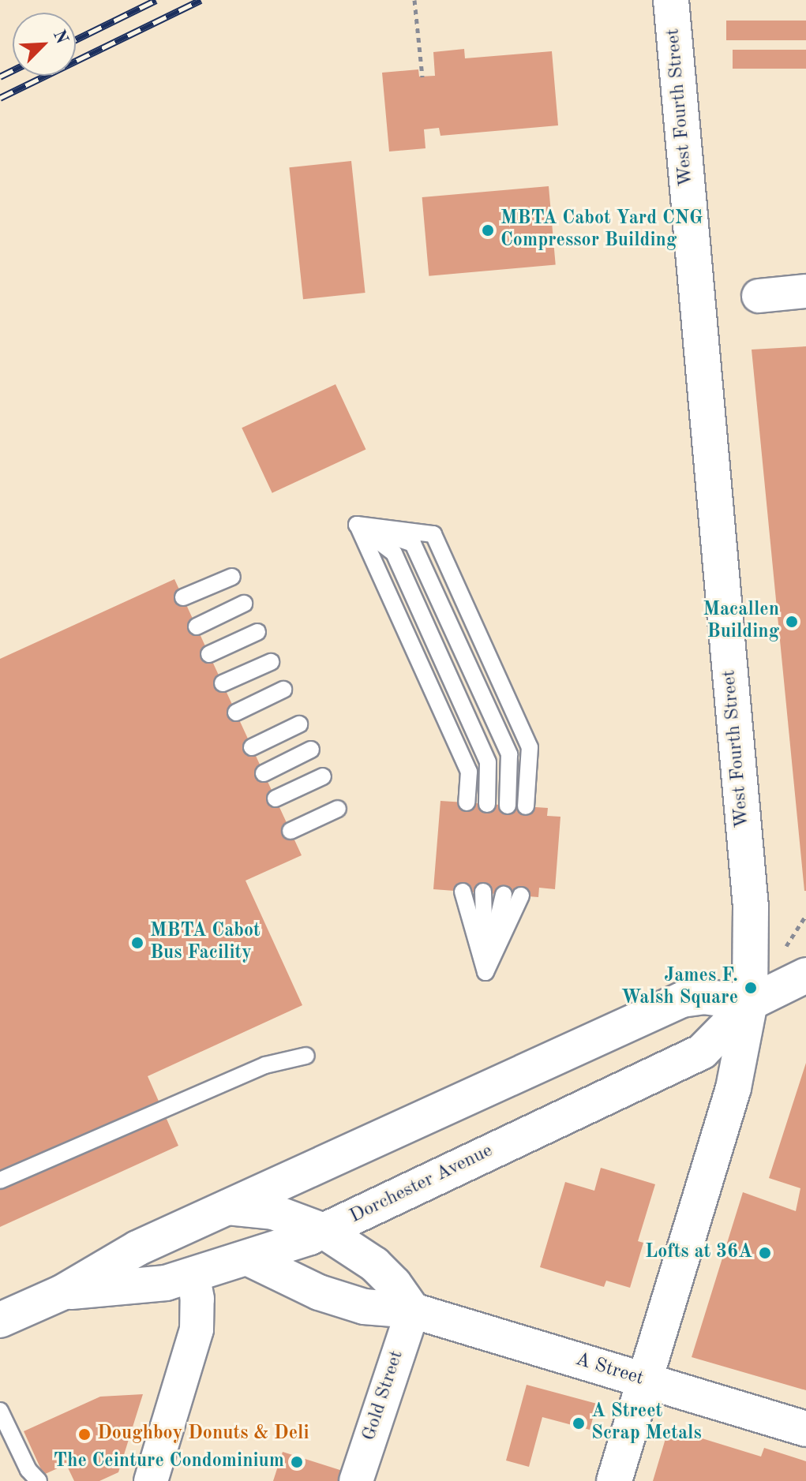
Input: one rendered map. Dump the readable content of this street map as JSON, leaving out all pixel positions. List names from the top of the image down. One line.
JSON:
{"streets":{"main road":["West Fourth Street","Dorchester Avenue","A Street"],"street":["Gold Street"]},"crossings":[["West Fourth Street","Dorchester Avenue"],["West Fourth Street","A Street"],["Dorchester Avenue","A Street"],["A Street","Gold Street"]],"places":["MBTA Cabot Yard CNG Compressor Building","Macallen Building","MBTA Cabot Bus Facility","James F. Walsh Square","Lofts at 36A","A Street Scrap Metals","Doughboy Donuts & Deli","The Ceinture Condominium"],"north":"top right"}
